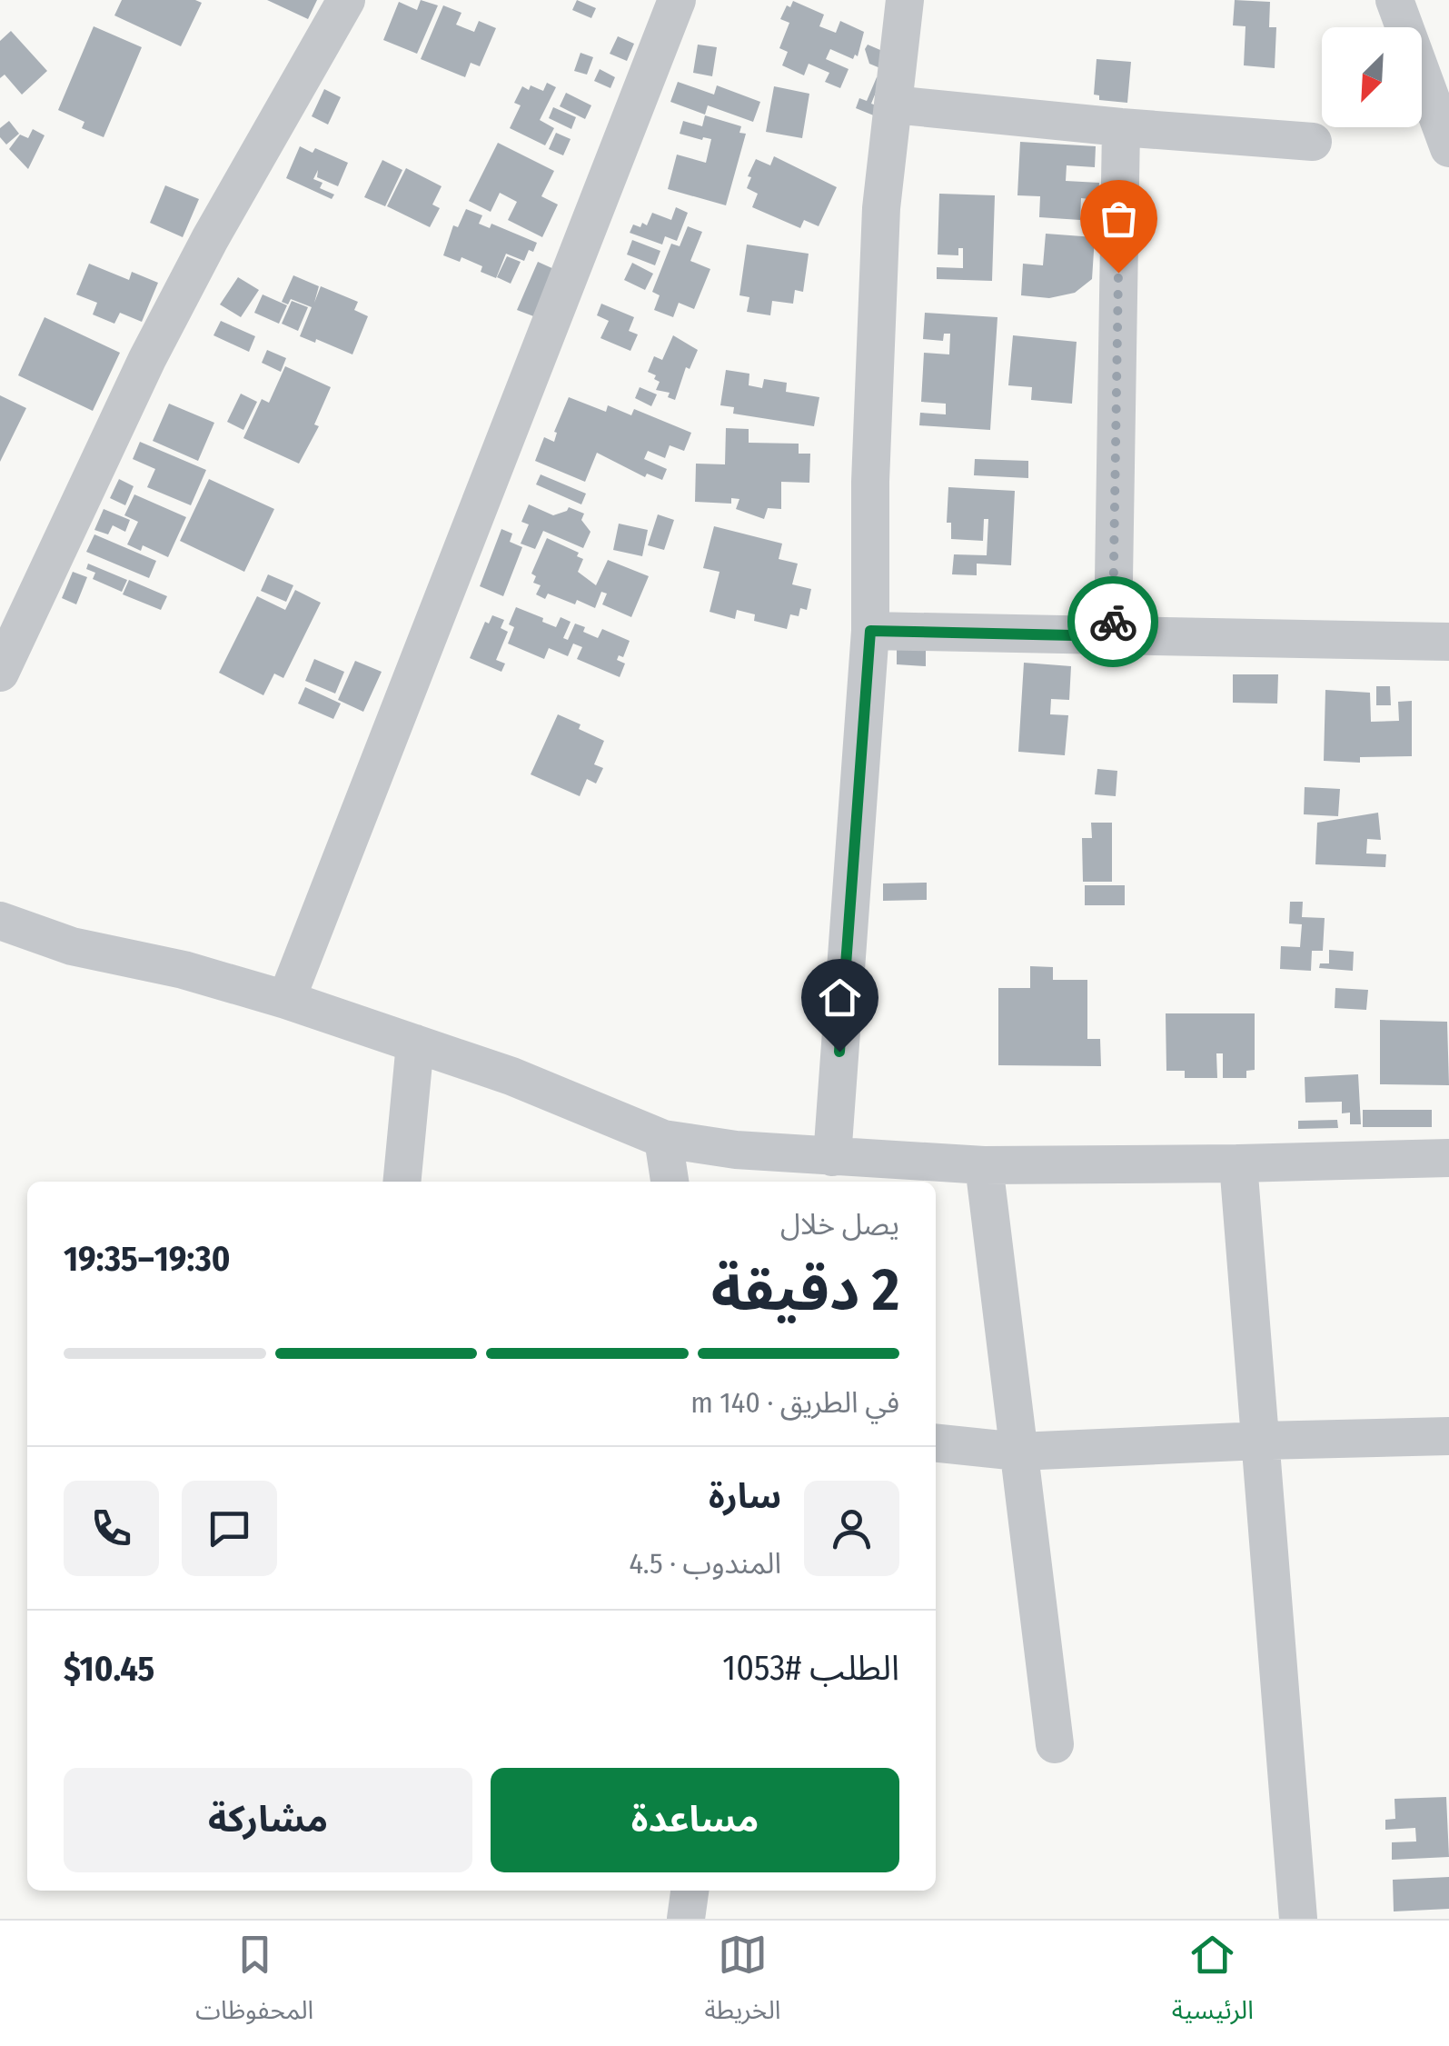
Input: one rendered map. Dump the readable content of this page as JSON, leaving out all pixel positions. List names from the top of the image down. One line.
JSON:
{"north":"bottom left","page":{"heading":["2 دقيقة","يصل خلال","19:30–19:35"],"panel":["سارة","المندوب · 4.5","الطلب #1053","$10.45"],"bar":"في الطريق · 140 m","buttons":["مساعدة","مشاركة"],"tabs":["الرئيسية","الخريطة","المحفوظات"]}}
